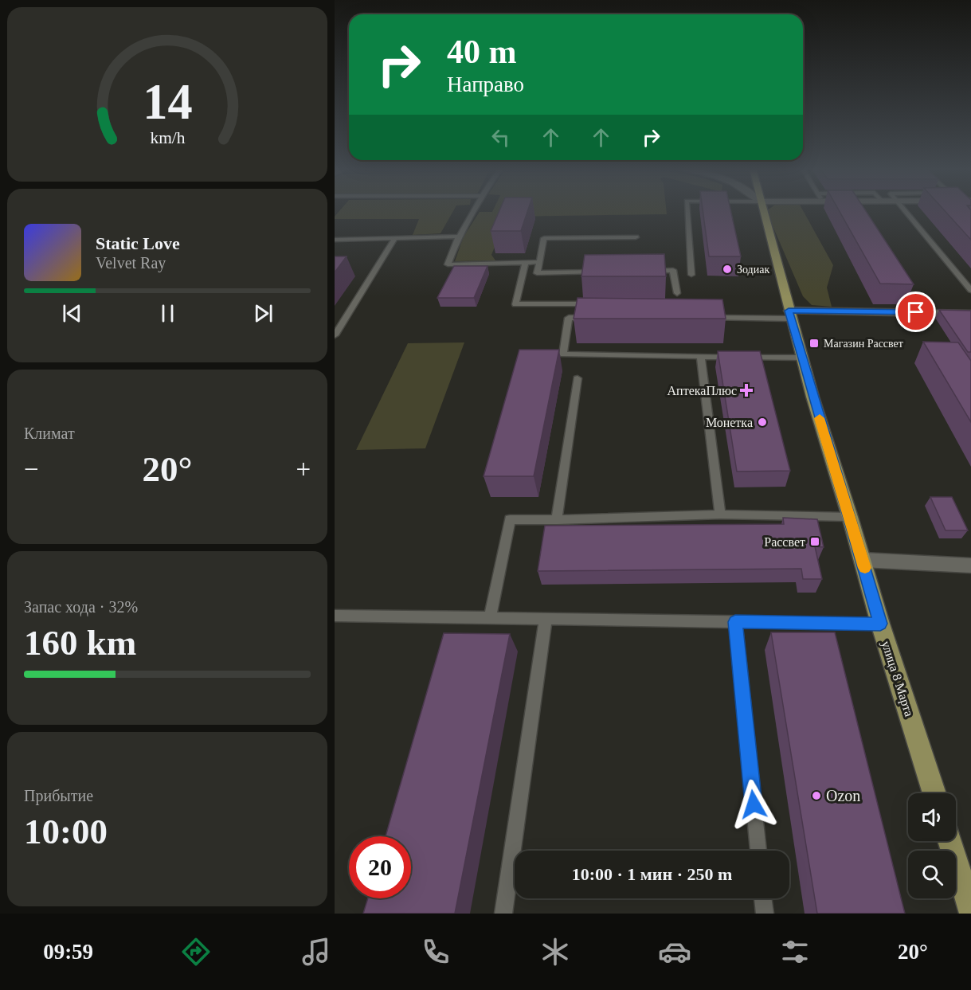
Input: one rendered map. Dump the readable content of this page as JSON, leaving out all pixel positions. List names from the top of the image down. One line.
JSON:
{"streets":{"main road":["улица 8 Марта"]},"places":{"other":["Зодиак","Монетка","Ozon"],"transit":["Магазин Рассвет","Рассвет"],"health":["АптекаПлюс"]},"page":{"turn":["40 m","Направо"],"song":["Static Love","Velvet Ray"],"tile":["Климат",["Запас хода · 32%","160 km"],["Прибытие","10:00"]],"heat":["−","20°","+"],"limit":"20","trip":"10:00 · 1 мин · 250 m","tabs":["09:59","20°"],"gauge":["14","km/h"]}}
